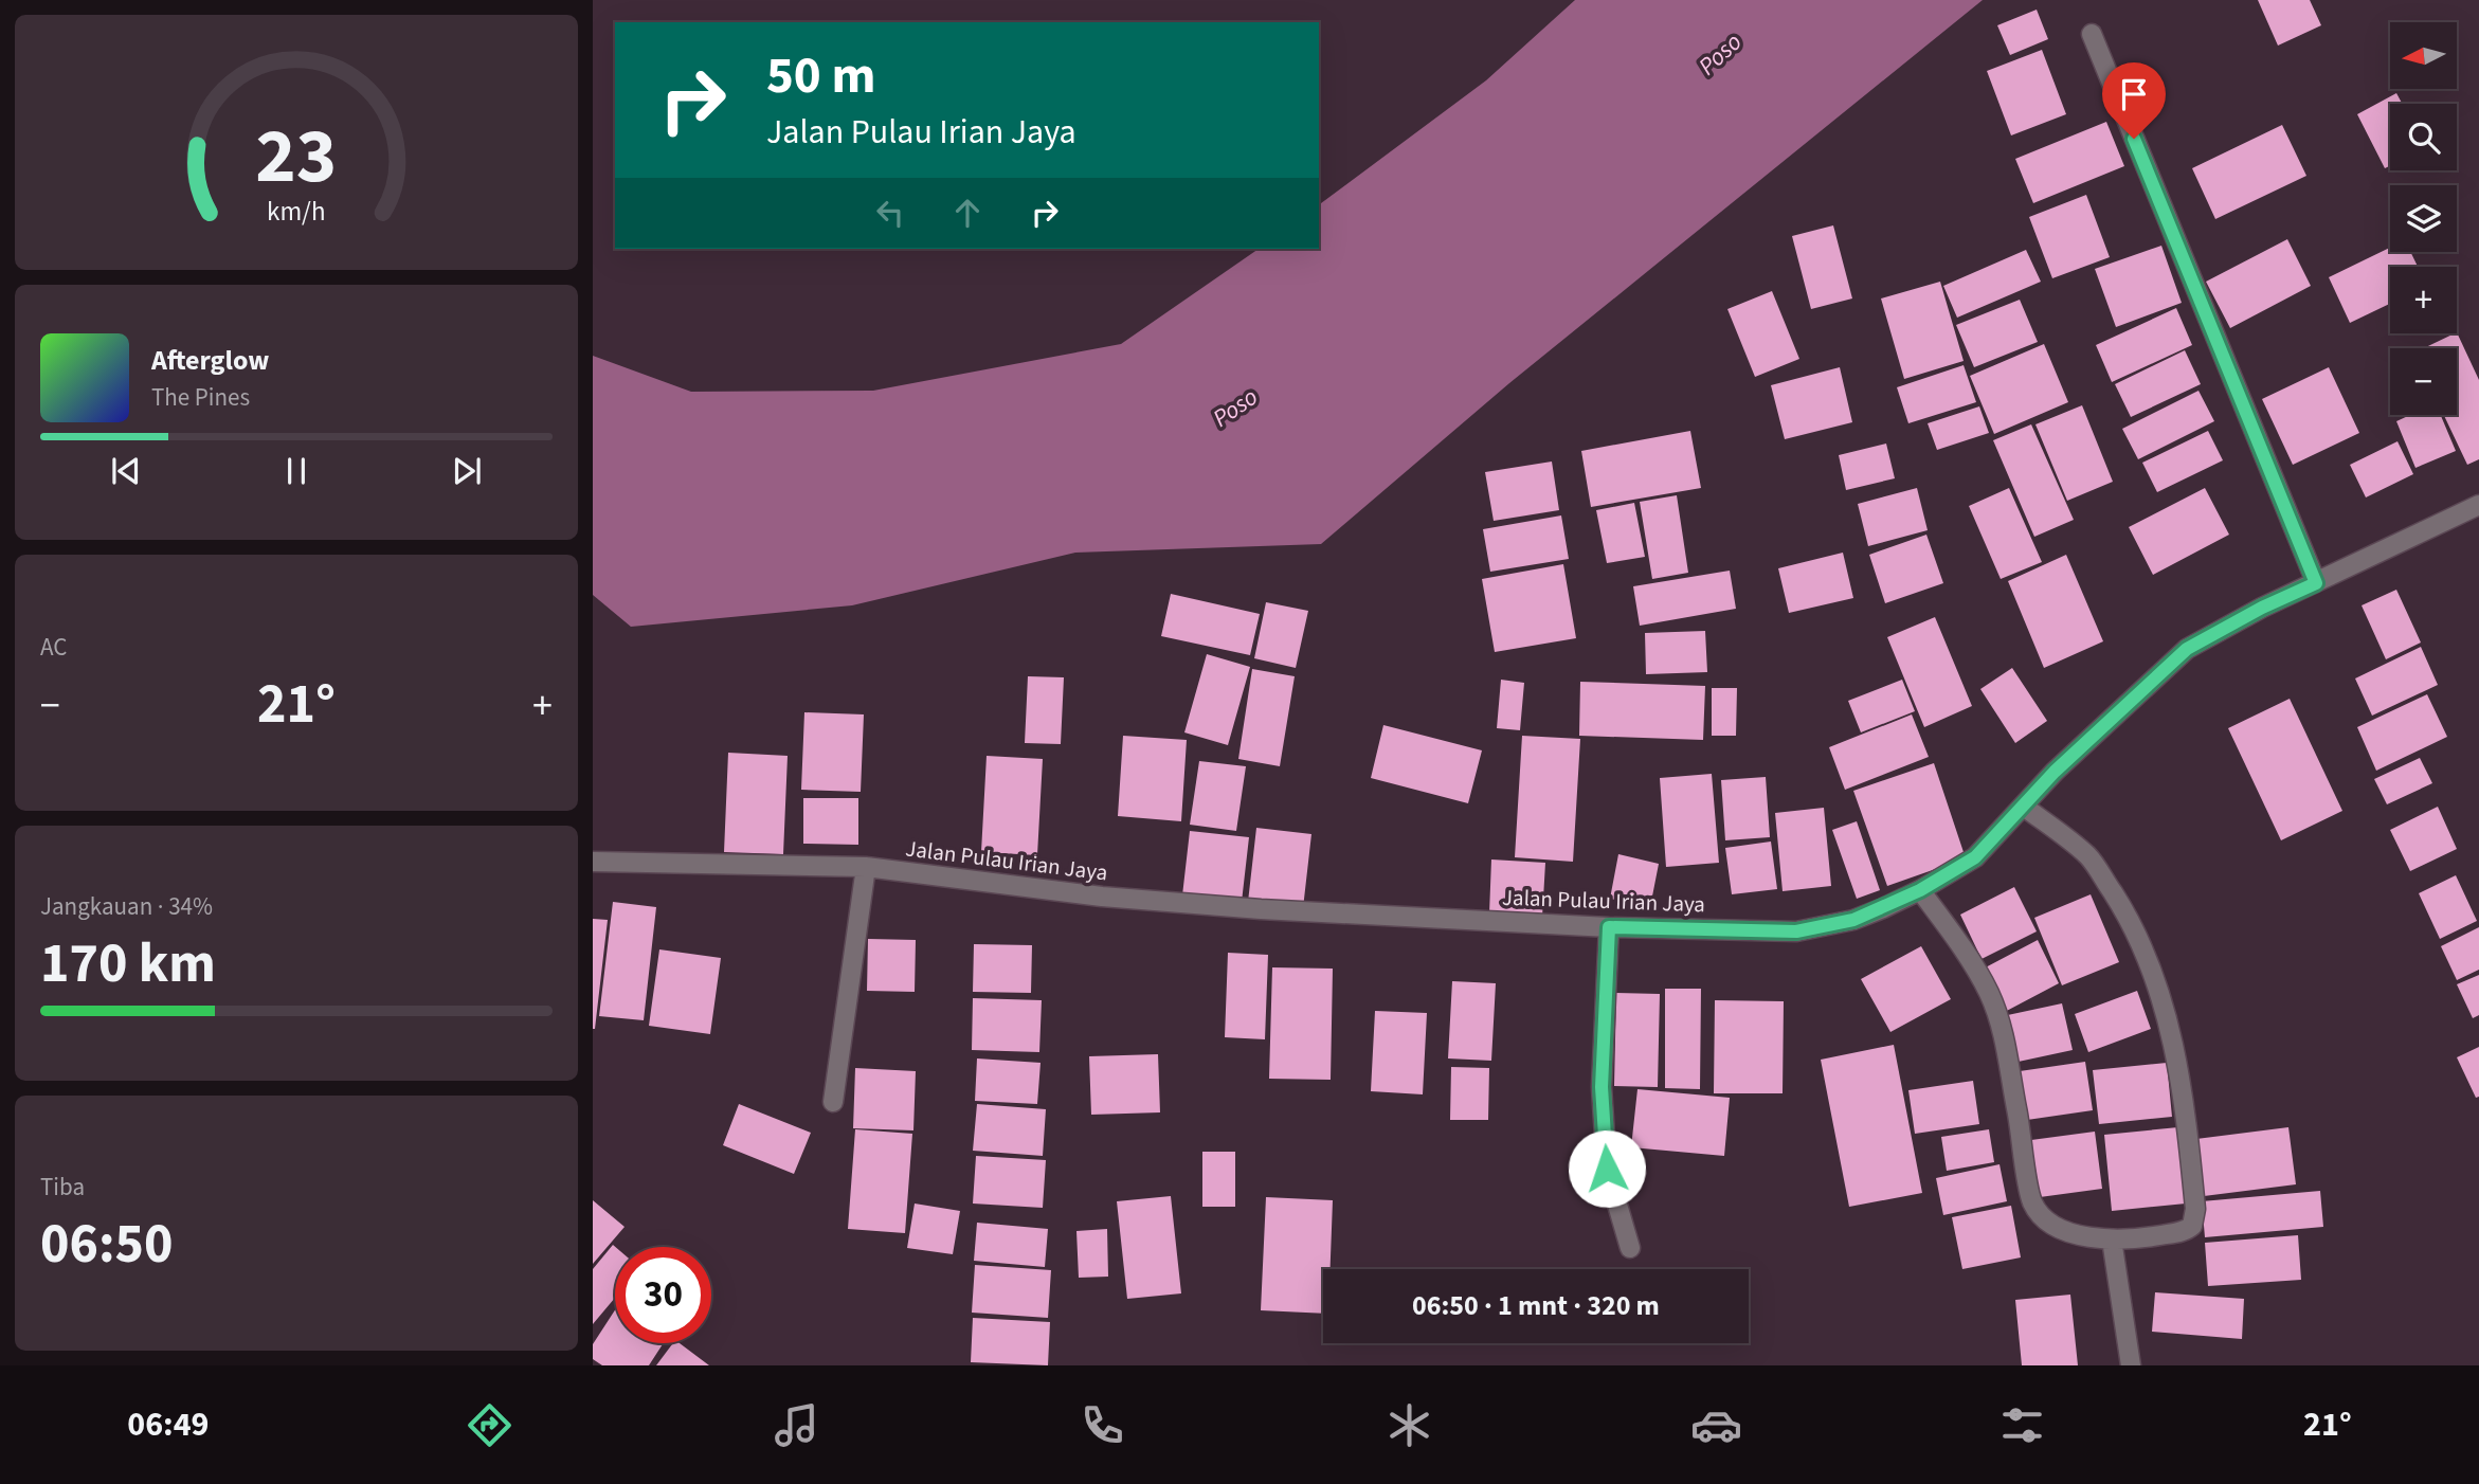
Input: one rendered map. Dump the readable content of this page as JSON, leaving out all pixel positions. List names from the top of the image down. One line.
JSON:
{"streets":{"street":["Jalan Pulau Irian Jaya"]},"water":["Poso"],"north":"left","page":{"map_buttons":["+","−"],"turn":["50 m","Jalan Pulau Irian Jaya"],"song":["Afterglow","The Pines"],"tile":["AC",["Jangkauan · 34%","170 km"],["Tiba","06:50"]],"heat":["−","21°","+"],"limit":"30","trip":"06:50 · 1 mnt · 320 m","tabs":["06:49","21°"],"gauge":["23","km/h"]}}
